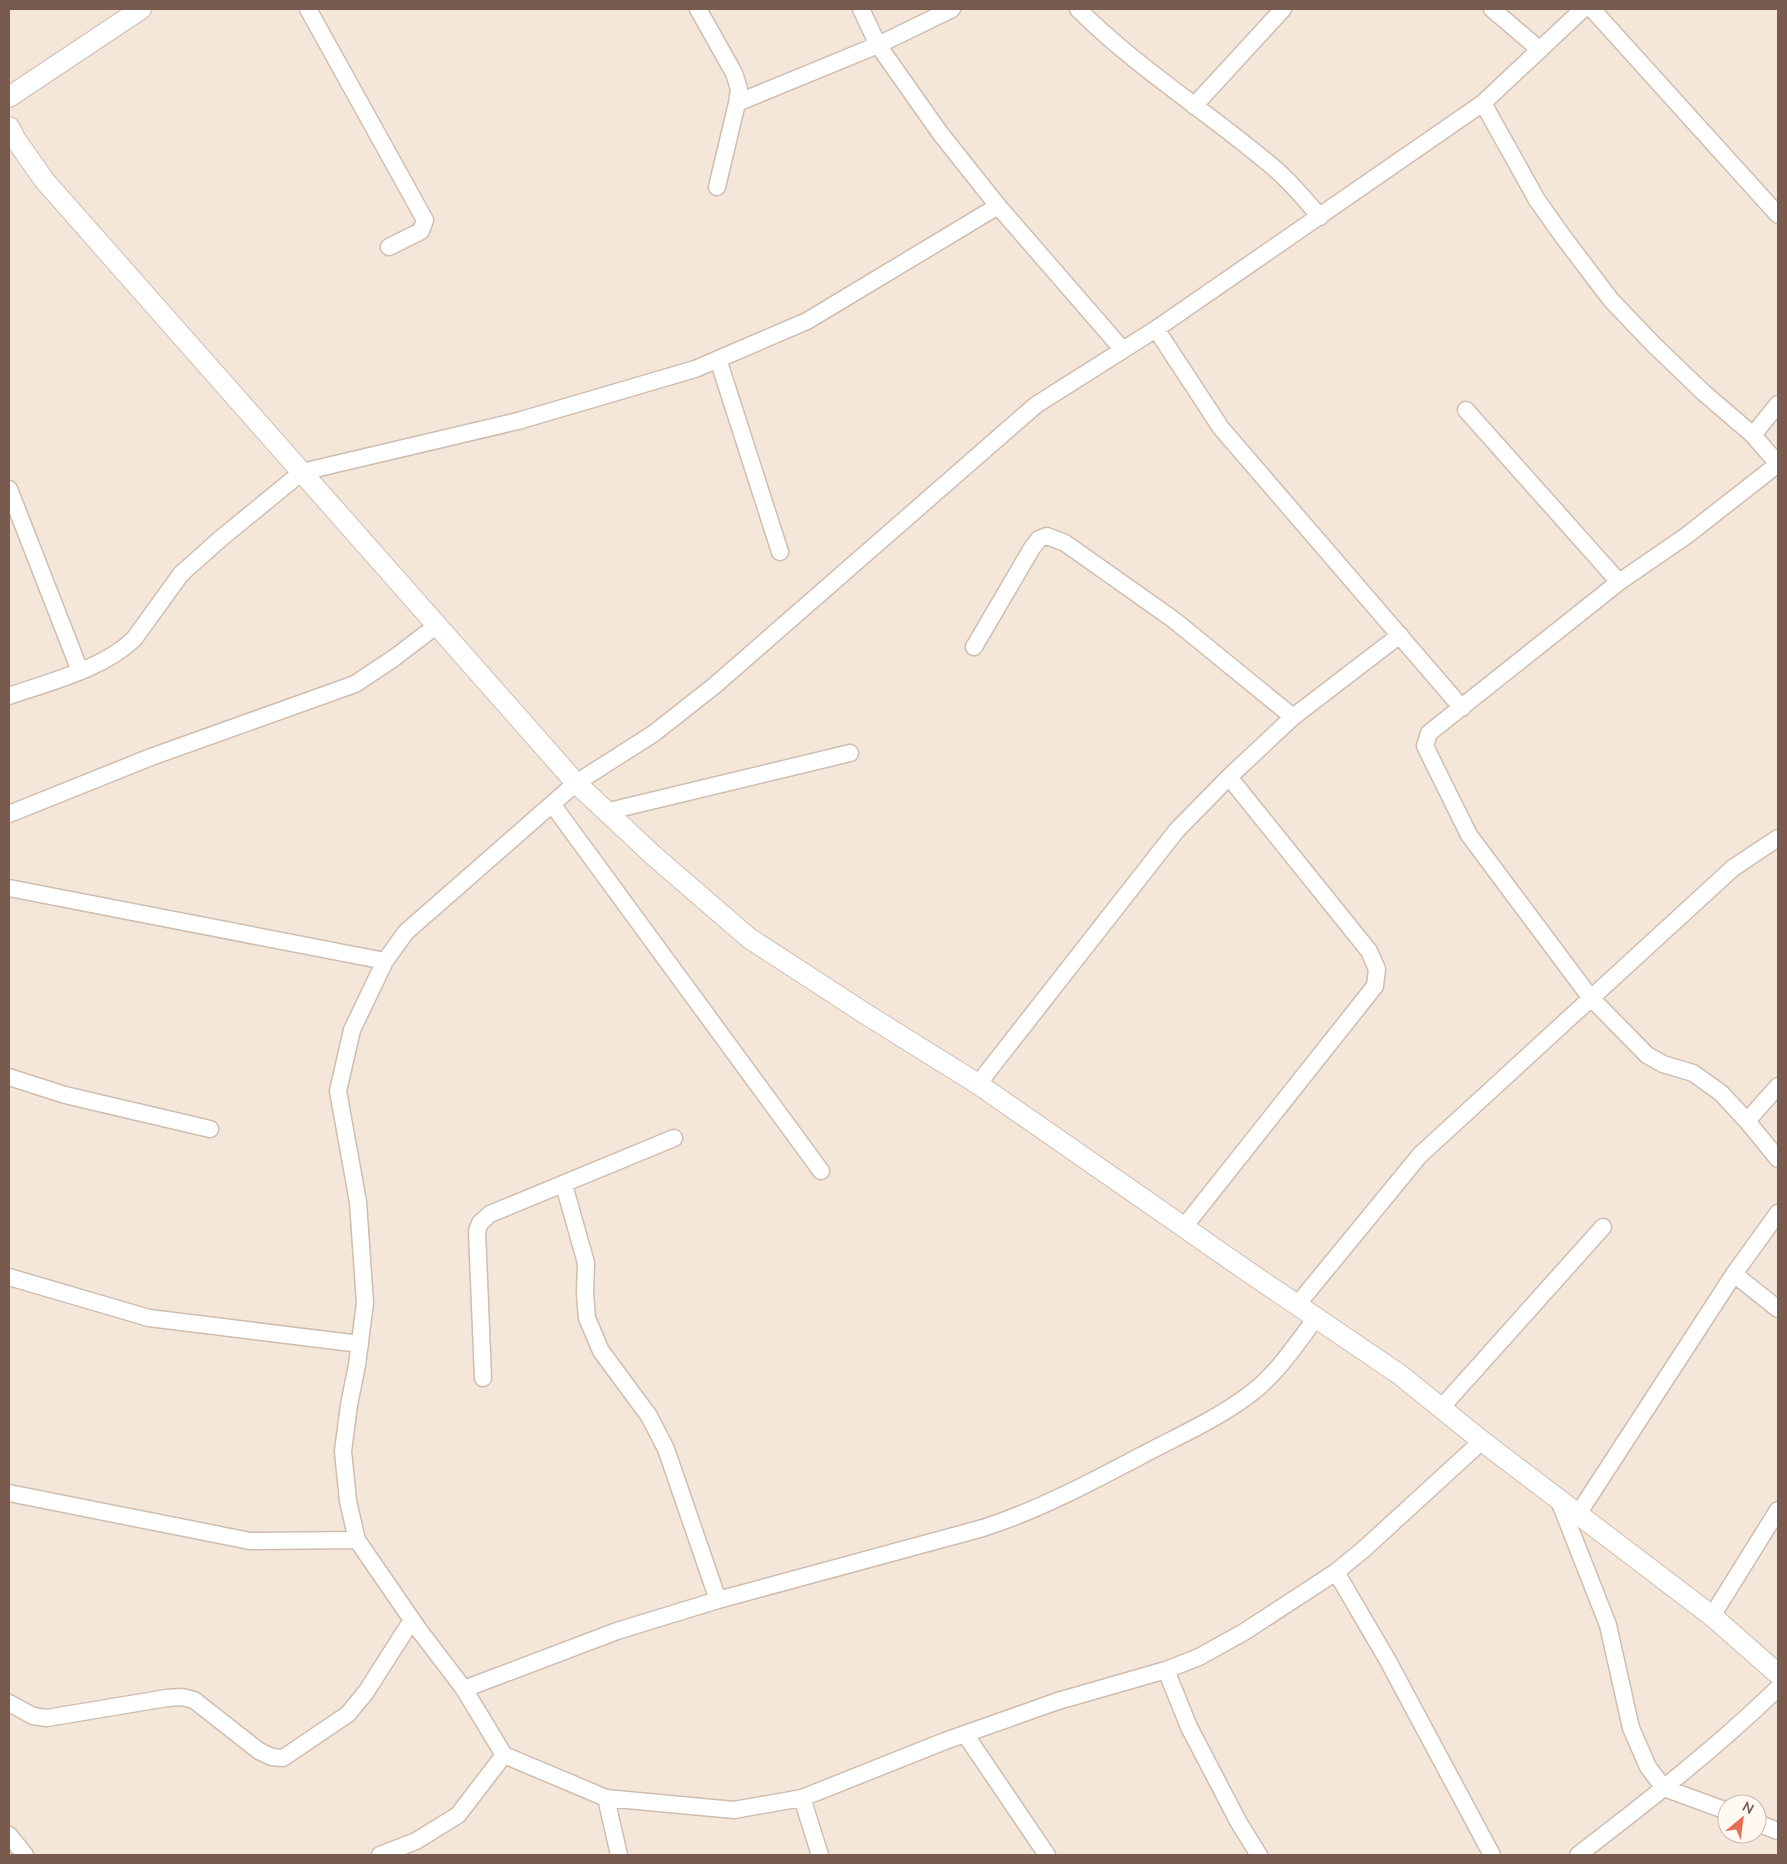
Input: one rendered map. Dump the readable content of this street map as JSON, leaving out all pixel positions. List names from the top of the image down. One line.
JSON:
{"north":"top right"}
